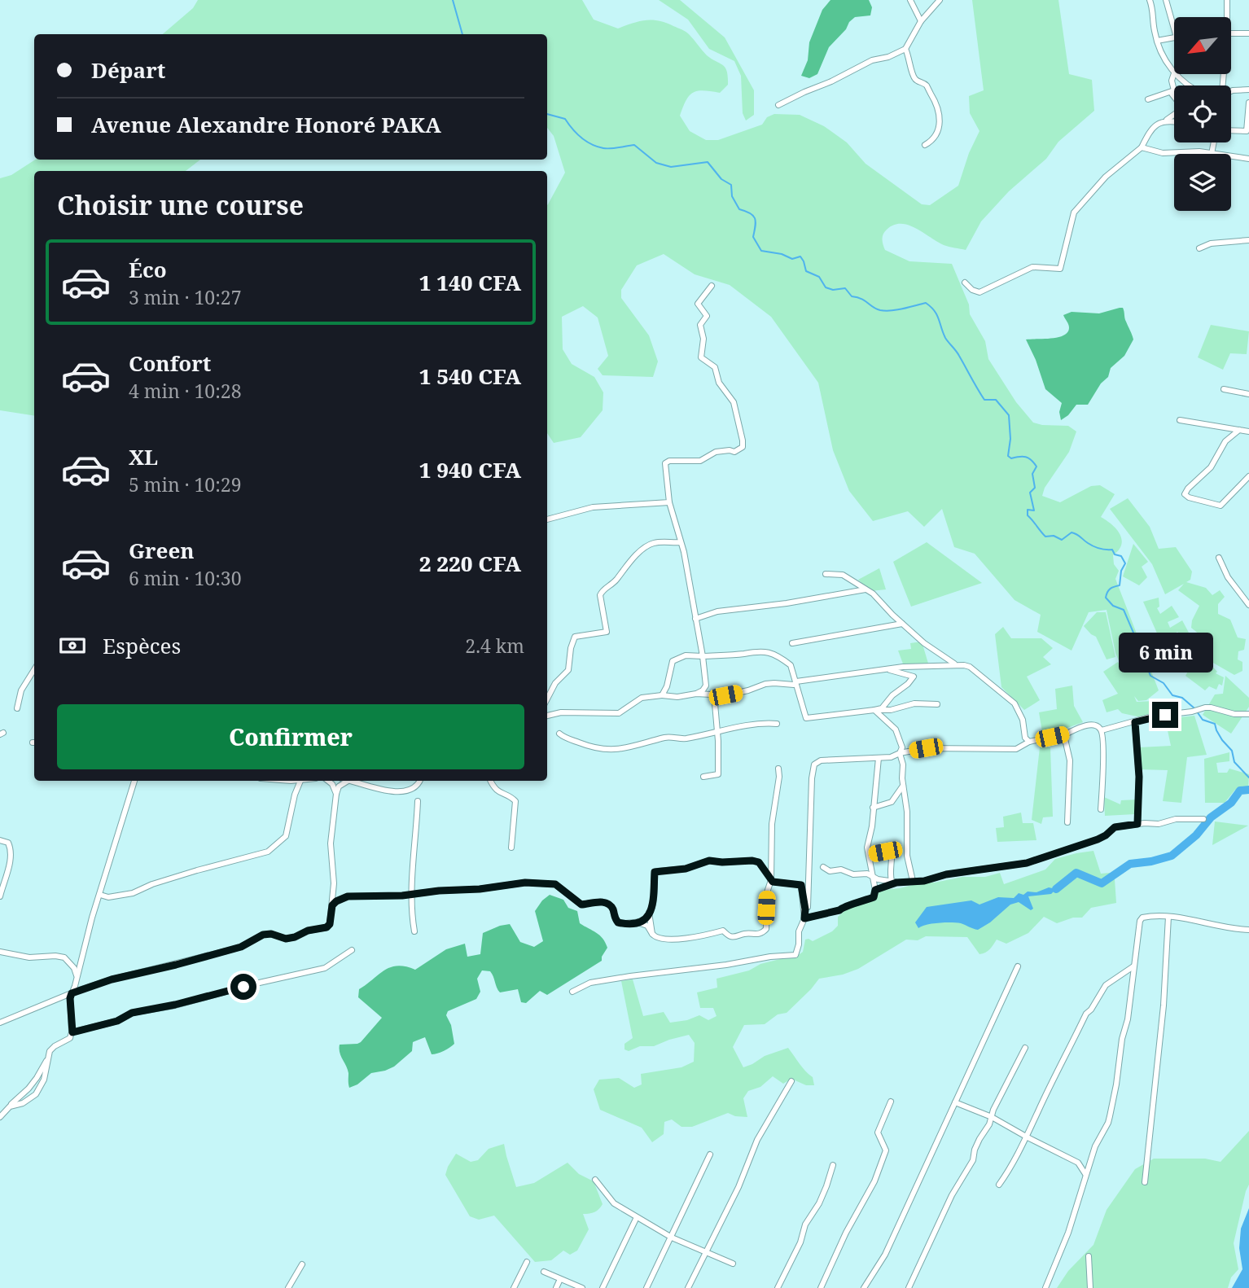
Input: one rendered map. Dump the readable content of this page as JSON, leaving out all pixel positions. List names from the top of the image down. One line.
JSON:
{"north":"bottom left","page":{"banner":["Départ","Avenue Alexandre Honoré PAKA"],"heading":"Choisir une course","list":[{"name":"Éco","note":"3 min · 10:27","value":"1 140 CFA"},{"name":"Confort","note":"4 min · 10:28","value":"1 540 CFA"},{"name":"XL","note":"5 min · 10:29","value":"1 940 CFA"},{"name":"Green","note":"6 min · 10:30","value":"2 220 CFA"}],"pay":["Espèces","2.4 km"],"bubble":"6 min","buttons":"Confirmer"}}
